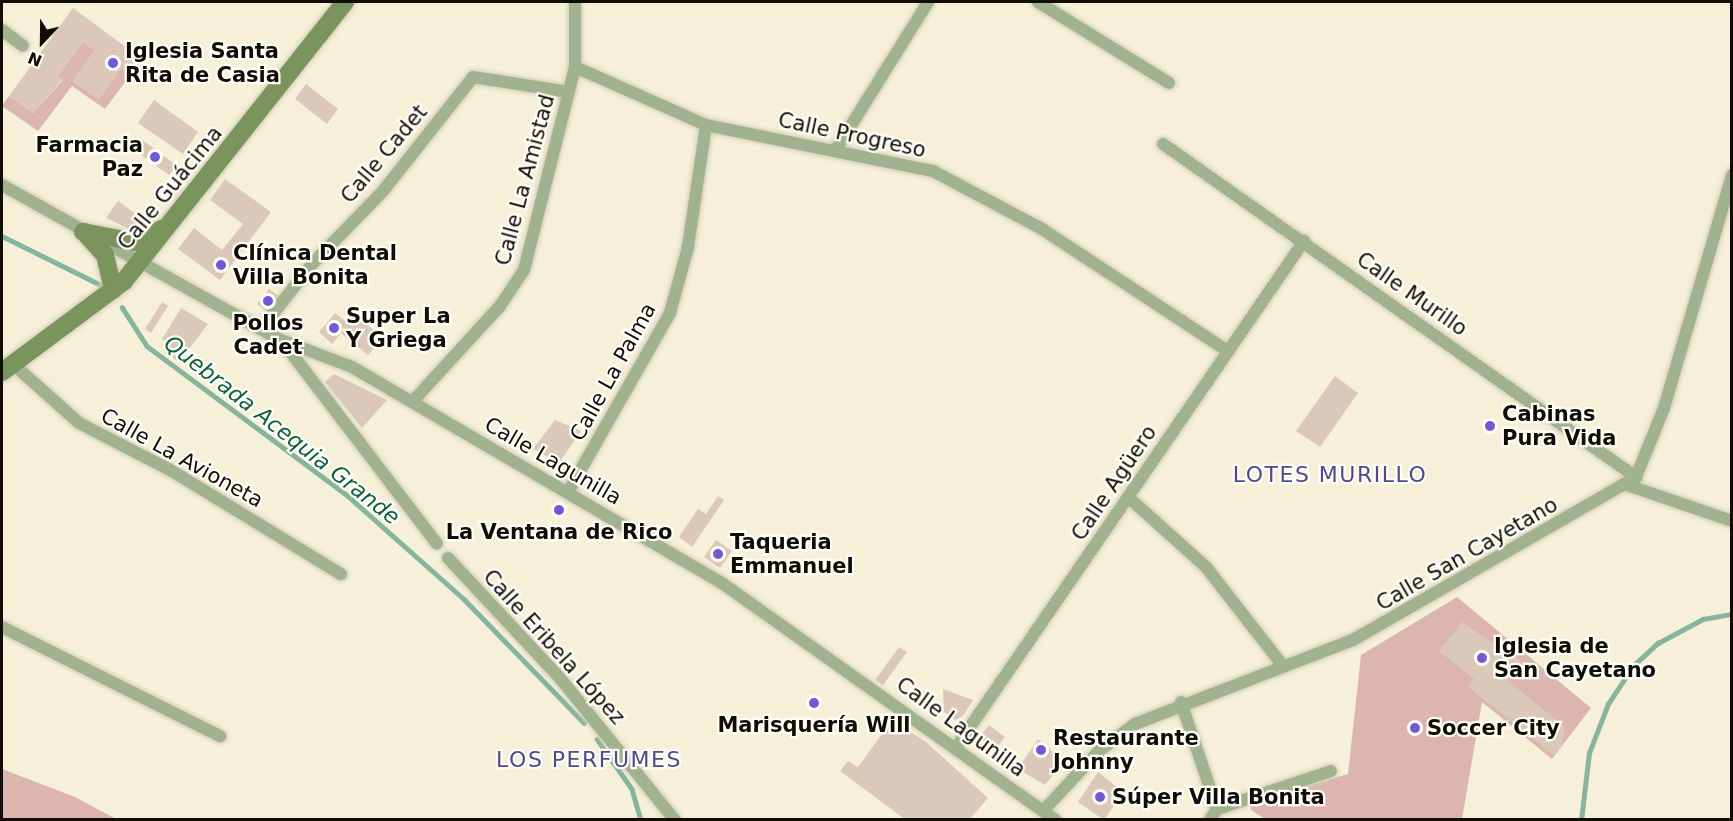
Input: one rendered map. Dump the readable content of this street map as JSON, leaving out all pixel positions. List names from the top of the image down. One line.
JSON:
{"streets":{"main road":["Calle Guácima"],"street":["Calle Progreso","Calle Cadet","Calle La Amistad","Calle Murillo","Calle La Palma","Calle La Avioneta","Calle Lagunilla","Calle Agüero","Calle San Cayetano","Calle Eribela López"]},"crossings":[["Calle Progreso","Calle La Amistad"],["Calle Progreso","Calle La Palma"],["Calle Progreso","Calle Agüero"],["Calle Cadet","Calle La Amistad"],["Calle Cadet","Calle Lagunilla"],["Calle La Amistad","Calle Lagunilla"],["Calle Guácima","Calle La Avioneta"],["Calle Guácima","Calle Lagunilla"],["Calle Murillo","Calle Agüero"],["Calle Murillo","Calle San Cayetano"],["Calle La Palma","Calle Lagunilla"],["Calle Lagunilla","Calle Agüero"],["Calle Lagunilla","Calle San Cayetano"]],"districts":["LOTES MURILLO","LOS PERFUMES"],"water":["Quebrada Acequia Grande"],"places":["Iglesia Santa Rita de Casia","Farmacia Paz","Clínica Dental Villa Bonita","Pollos Cadet","Super La Y Griega","Cabinas Pura Vida","La Ventana de Rico","Taqueria Emmanuel","Iglesia de San Cayetano","Marisquería Will","Soccer City","Restaurante Johnny","Súper Villa Bonita"],"north":"bottom"}
